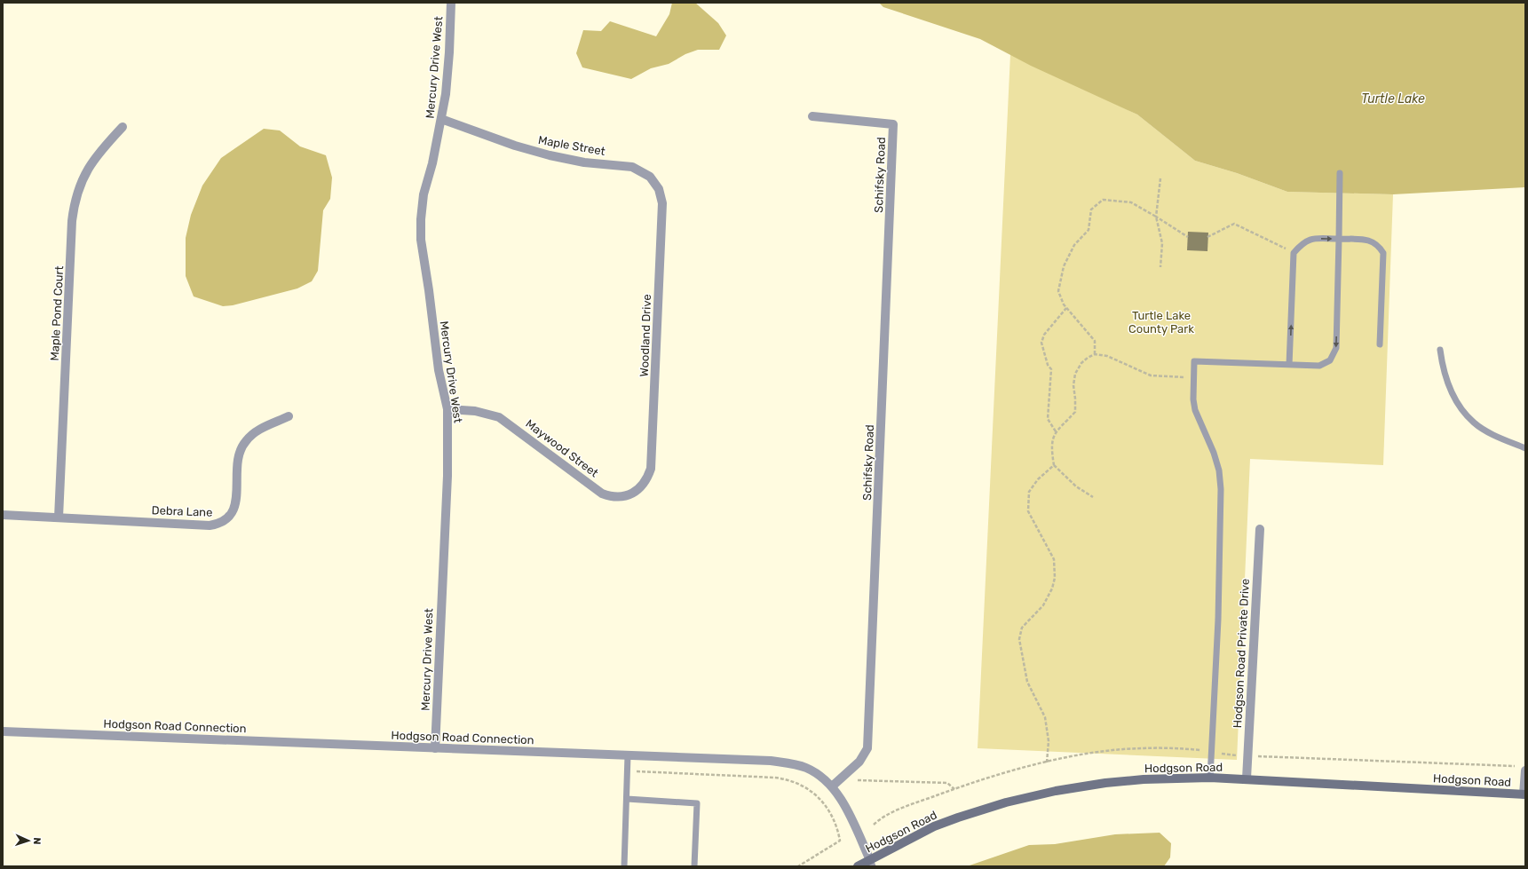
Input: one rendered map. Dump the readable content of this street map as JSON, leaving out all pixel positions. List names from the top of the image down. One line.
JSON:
{"streets":{"main road":["Hodgson Road"],"street":["Mercury Drive West","Maple Street","Schifsky Road","Maple Pond Court","Woodland Drive","Maywood Street","Debra Lane","Hodgson Road Private Drive","Hodgson Road Connection"]},"crossings":[["Mercury Drive West","Maple Street"],["Mercury Drive West","Maywood Street"],["Mercury Drive West","Hodgson Road Connection"],["Maple Street","Woodland Drive"],["Schifsky Road","Hodgson Road Connection"],["Maple Pond Court","Debra Lane"],["Woodland Drive","Maywood Street"],["Hodgson Road Private Drive","Hodgson Road"],["Hodgson Road Connection","Hodgson Road"]],"water":["Turtle Lake"],"parks":["Turtle Lake County Park"],"north":"right"}
